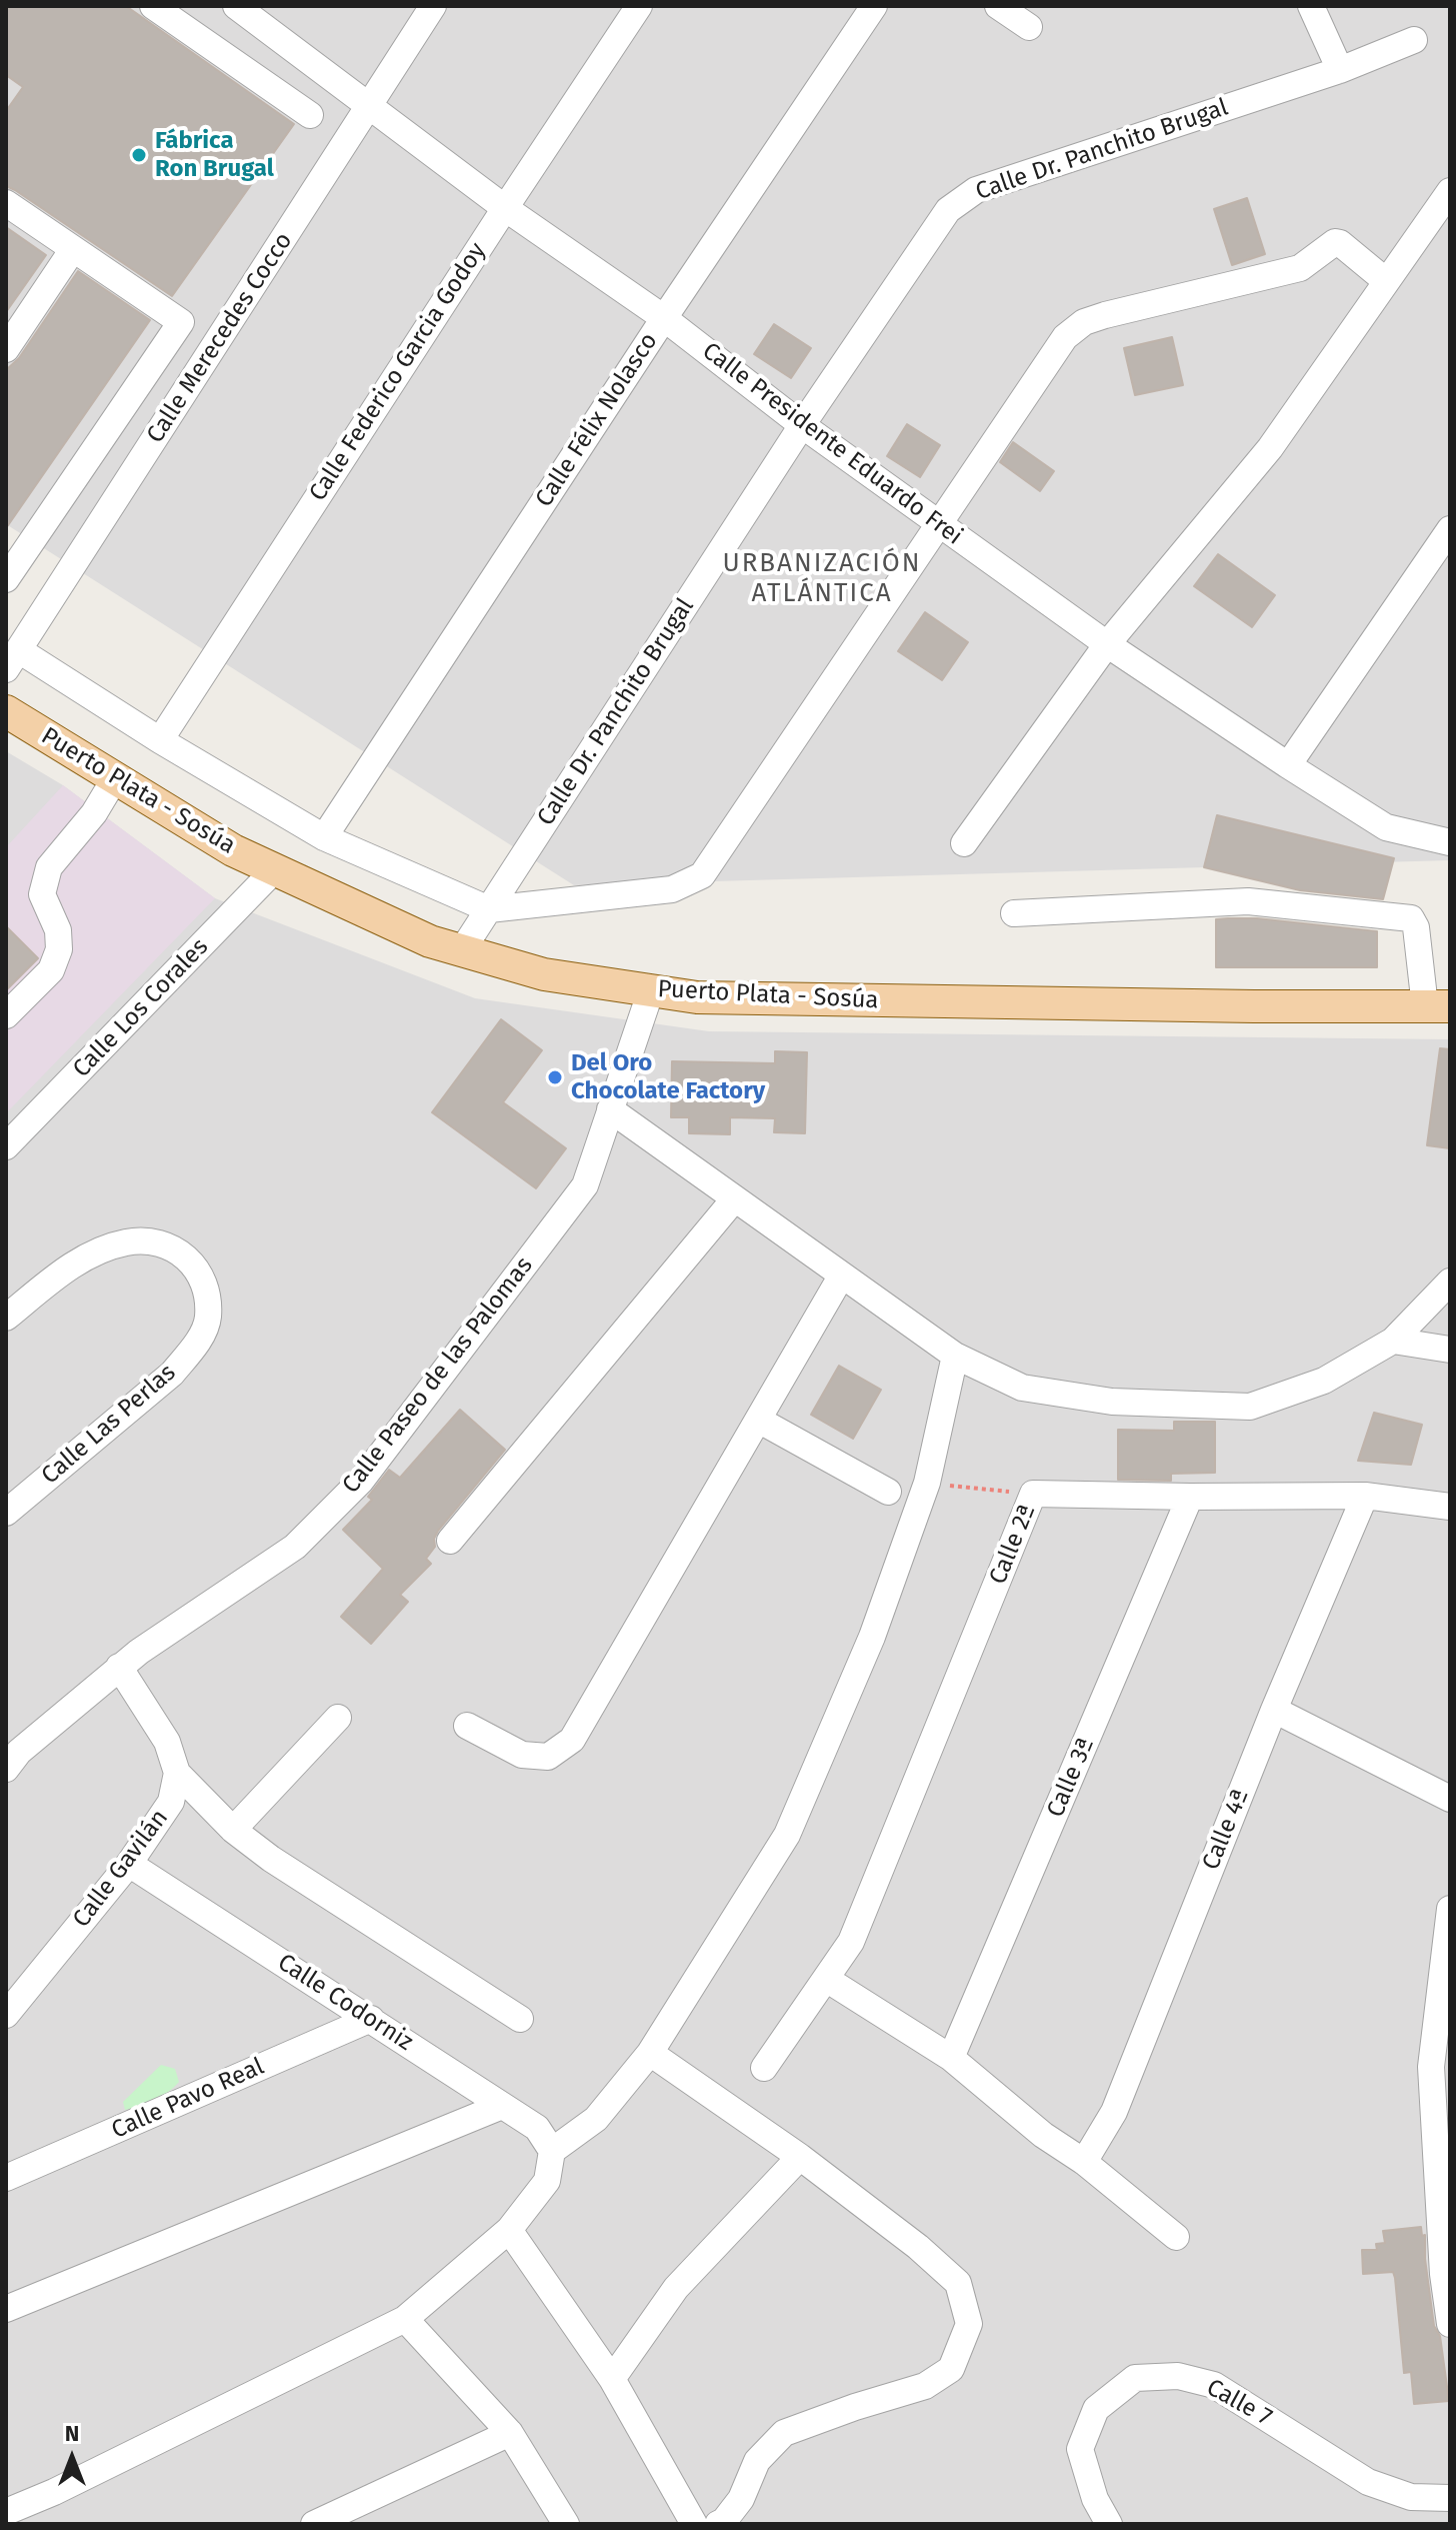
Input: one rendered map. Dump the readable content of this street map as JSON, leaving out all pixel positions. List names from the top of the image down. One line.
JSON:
{"streets":{"main road":["Puerto Plata - Sosúa"],"street":["Calle Dr. Panchito Brugal","Calle Merecedes Cocco","Calle Federico Garcia Godoy","Calle Félix Nolasco","Calle Presidente Eduardo Frei","Calle Los Corales","Calle Paseo de las Palomas","Calle Las Perlas","Calle 2ª","Calle 3ª","Calle 4ª","Calle Gavilán","Calle Codorniz","Calle Pavo Real","Calle 7"]},"crossings":[["Calle Dr. Panchito Brugal","Calle Presidente Eduardo Frei"],["Calle Dr. Panchito Brugal","Puerto Plata - Sosúa"],["Calle Merecedes Cocco","Calle Presidente Eduardo Frei"],["Calle Federico Garcia Godoy","Calle Presidente Eduardo Frei"],["Calle Félix Nolasco","Calle Presidente Eduardo Frei"],["Puerto Plata - Sosúa","Calle Los Corales"],["Puerto Plata - Sosúa","Calle Paseo de las Palomas"],["Calle 2ª","Calle 3ª"],["Calle 2ª","Calle 4ª"],["Calle Gavilán","Calle Codorniz"],["Calle Codorniz","Calle Pavo Real"]],"districts":["URBANIZACIÓN ATLÁNTICA"],"places":["Fábrica Ron Brugal","Del Oro Chocolate Factory"],"north":"top"}
